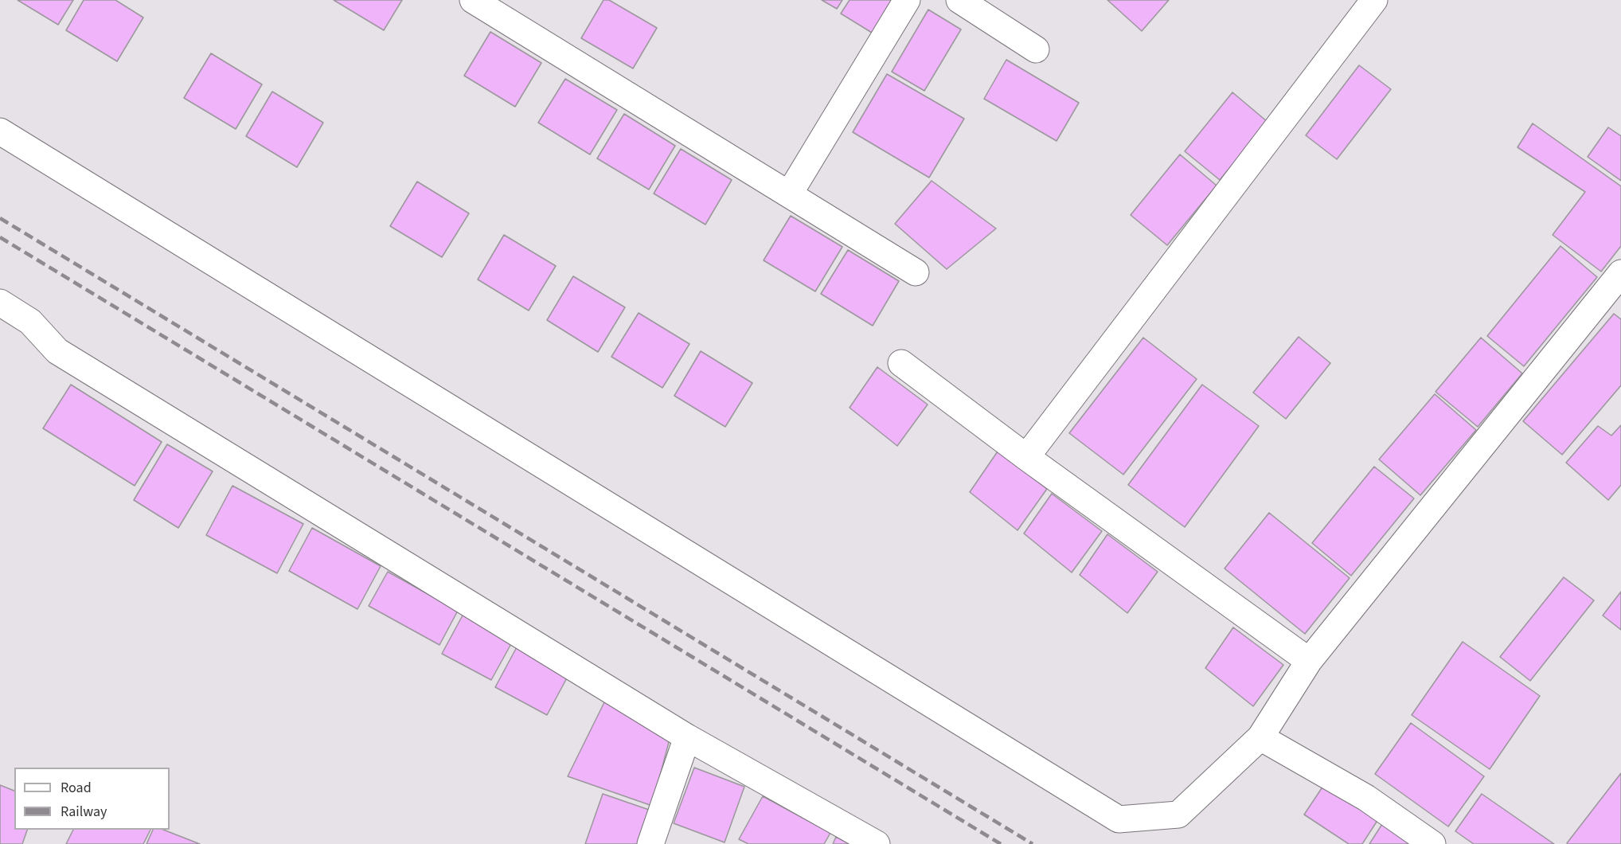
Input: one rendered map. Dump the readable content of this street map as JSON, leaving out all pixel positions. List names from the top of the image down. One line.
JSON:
{"legend":["Road","Railway"]}
